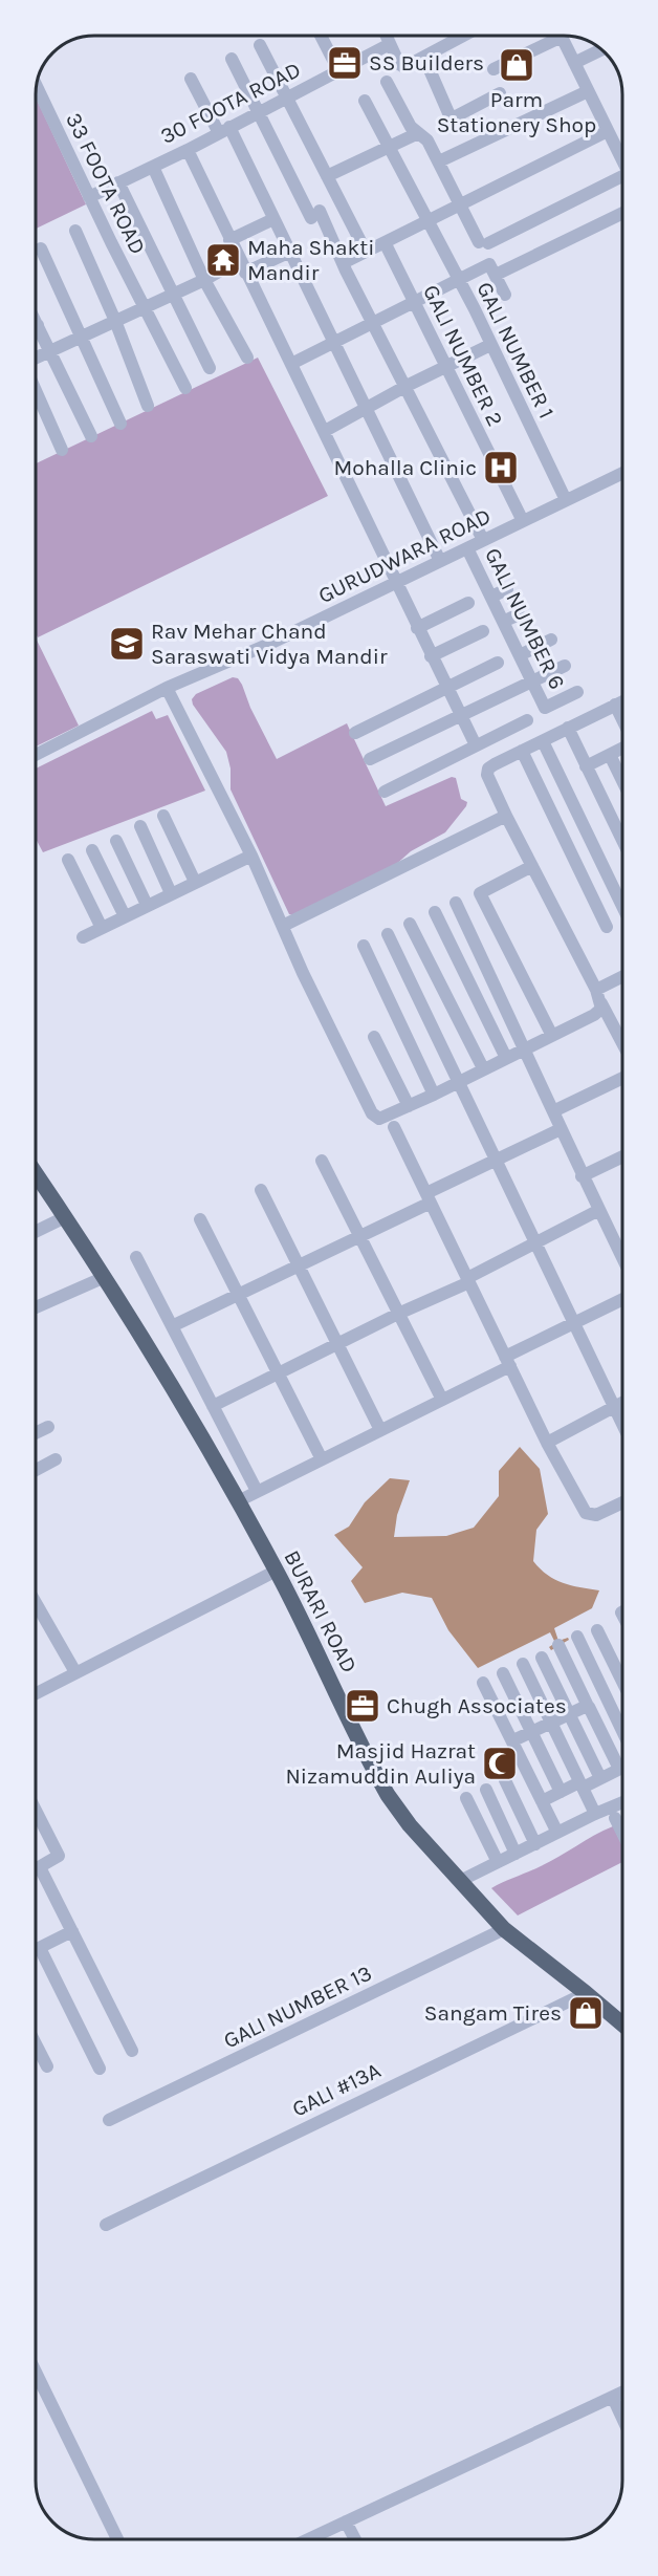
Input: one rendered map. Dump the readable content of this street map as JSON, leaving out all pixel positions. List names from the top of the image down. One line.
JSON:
{"streets":{"main road":["BURARI ROAD"],"street":["30 FOOTA ROAD","33 FOOTA ROAD","GALI NUMBER 1","GALI NUMBER 2","GURUDWARA ROAD","GALI NUMBER 6","GALI NUMBER 13","GALI #13A"]},"crossings":[["30 FOOTA ROAD","33 FOOTA ROAD"],["GALI NUMBER 1","GURUDWARA ROAD"],["GALI NUMBER 2","GURUDWARA ROAD"],["GURUDWARA ROAD","GALI NUMBER 6"],["BURARI ROAD","GALI NUMBER 13"],["BURARI ROAD","GALI #13A"]],"places":{"office":["SS Builders","Chugh Associates"],"shop":["Parm Stationery Shop","Sangam Tires"],"temple":["Maha Shakti Mandir"],"hospital":["Mohalla Clinic"],"school or university":["Rav Mehar Chand Saraswati Vidya Mandir"],"mosque":["Masjid Hazrat Nizamuddin Auliya"]}}
